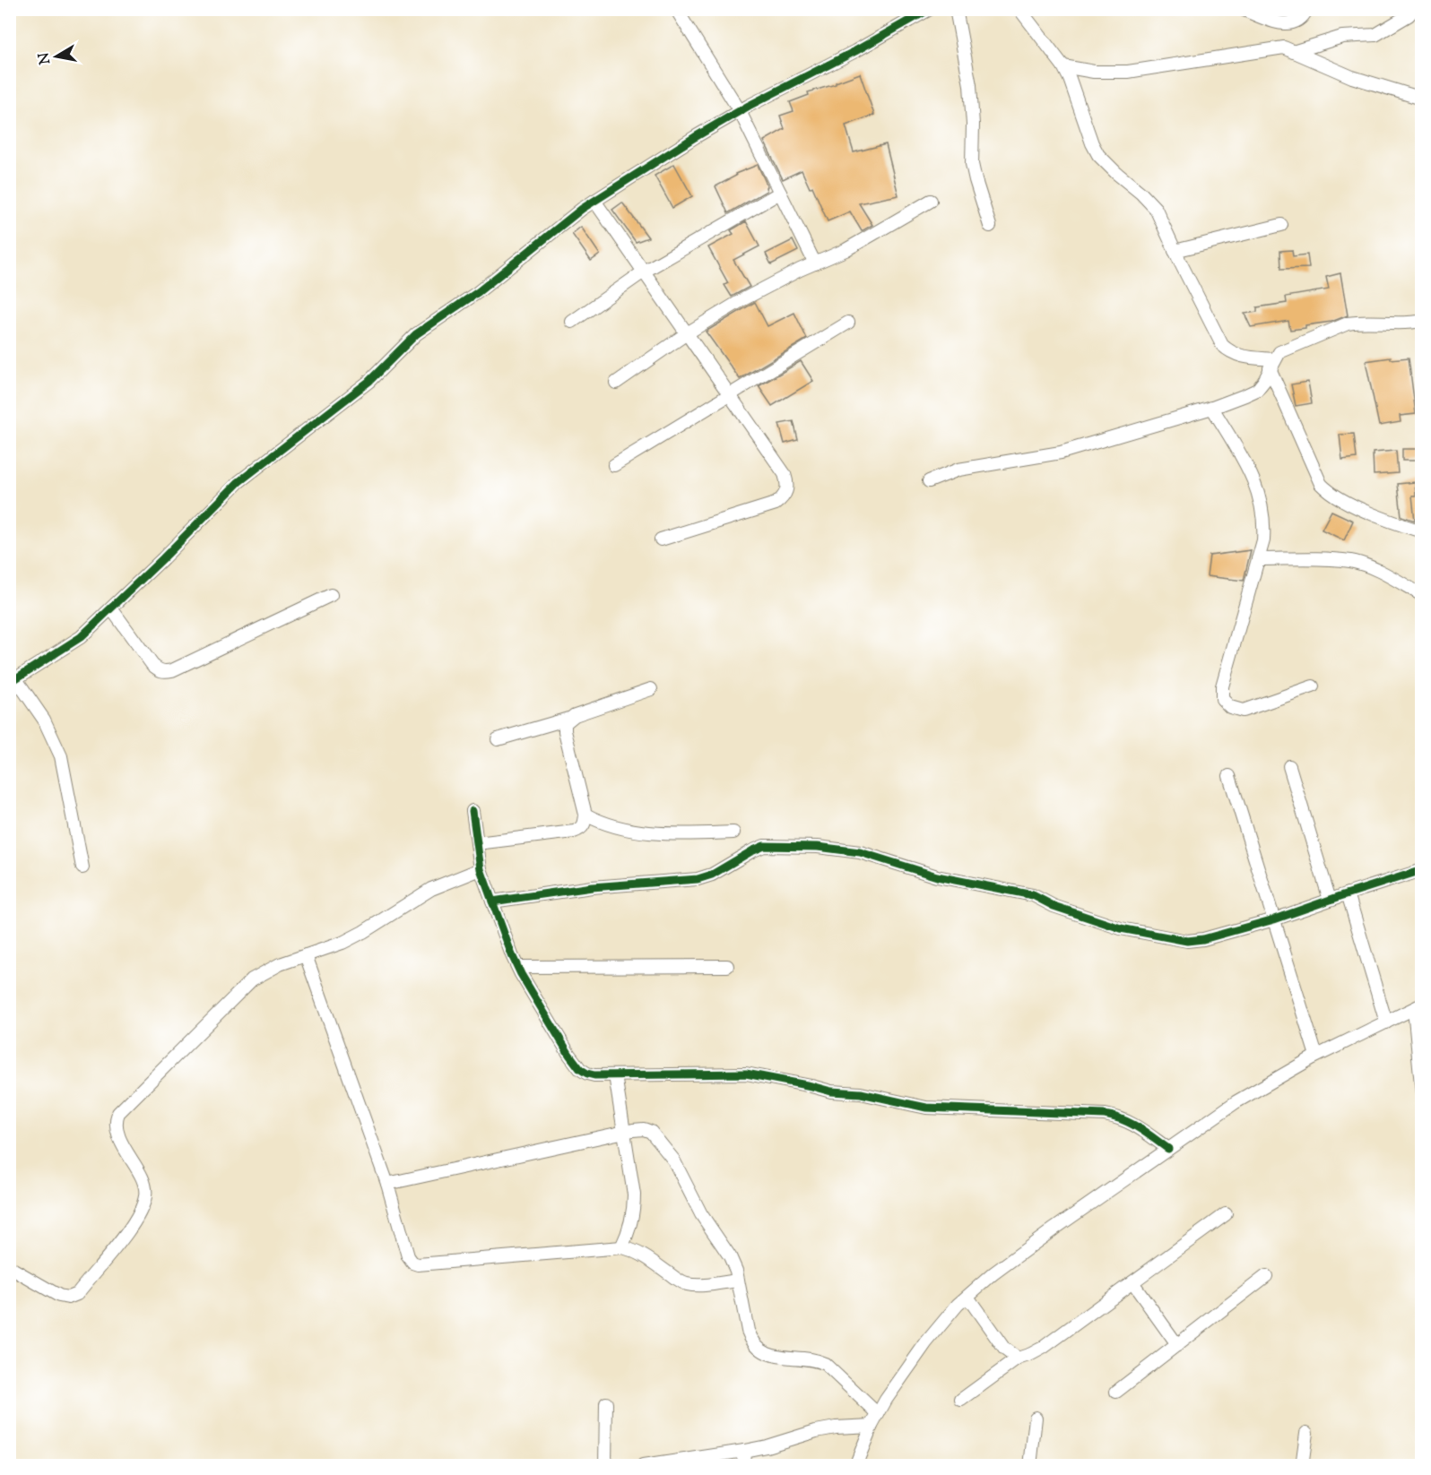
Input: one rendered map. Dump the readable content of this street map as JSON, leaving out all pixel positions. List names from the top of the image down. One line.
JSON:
{"north":"left"}
